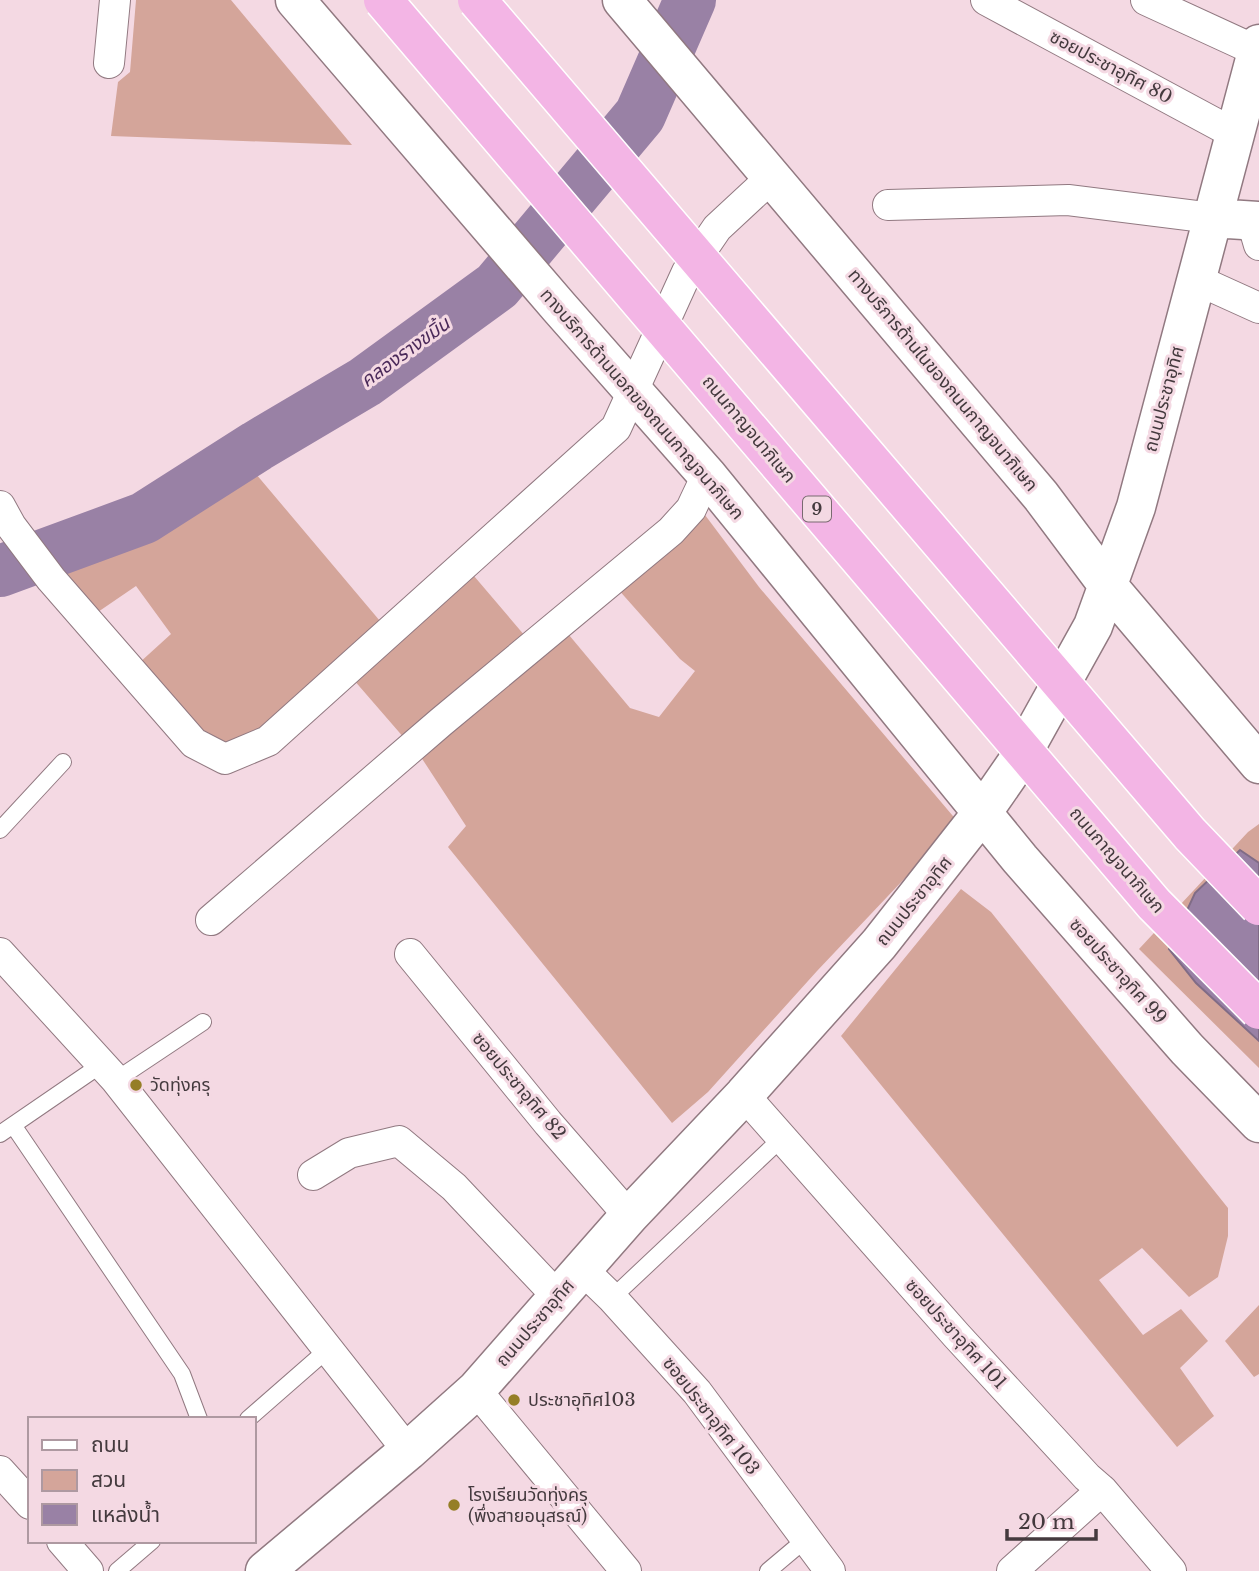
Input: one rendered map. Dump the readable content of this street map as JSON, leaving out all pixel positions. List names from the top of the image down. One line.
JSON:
{"streets":{"highway":["ถนนกาญจนาภิเษก","9"],"main road":["ทางบริการด้านในของถนนกาญจนาภิเษก","ถนนประชาอุทิศ","ทางบริการด้านนอกของถนนกาญจนาภิเษก","ซอยประชาอุทิศ 99"],"street":["ซอยประชาอุทิศ 80","ซอยประชาอุทิศ 82","ซอยประชาอุทิศ 101","ซอยประชาอุทิศ 103"]},"crossings":[["ซอยประชาอุทิศ 80","ถนนประชาอุทิศ"],["ทางบริการด้านในของถนนกาญจนาภิเษก","ถนนประชาอุทิศ"],["ถนนประชาอุทิศ","ทางบริการด้านนอกของถนนกาญจนาภิเษก"],["ถนนประชาอุทิศ","ซอยประชาอุทิศ 99"],["ถนนประชาอุทิศ","ซอยประชาอุทิศ 82"],["ถนนประชาอุทิศ","ซอยประชาอุทิศ 101"],["ถนนประชาอุทิศ","ซอยประชาอุทิศ 103"],["ทางบริการด้านนอกของถนนกาญจนาภิเษก","ซอยประชาอุทิศ 99"]],"water":["คลองรางขมิ้น"],"places":["วัดทุ่งครุ","ประชาอุทิศ103","โรงเรียนวัดทุ่งครุ (พึ่งสายอนุสรณ์)"],"legend":["ถนน","สวน","แหล่งน้ำ"],"scale_bar":"20 m"}
